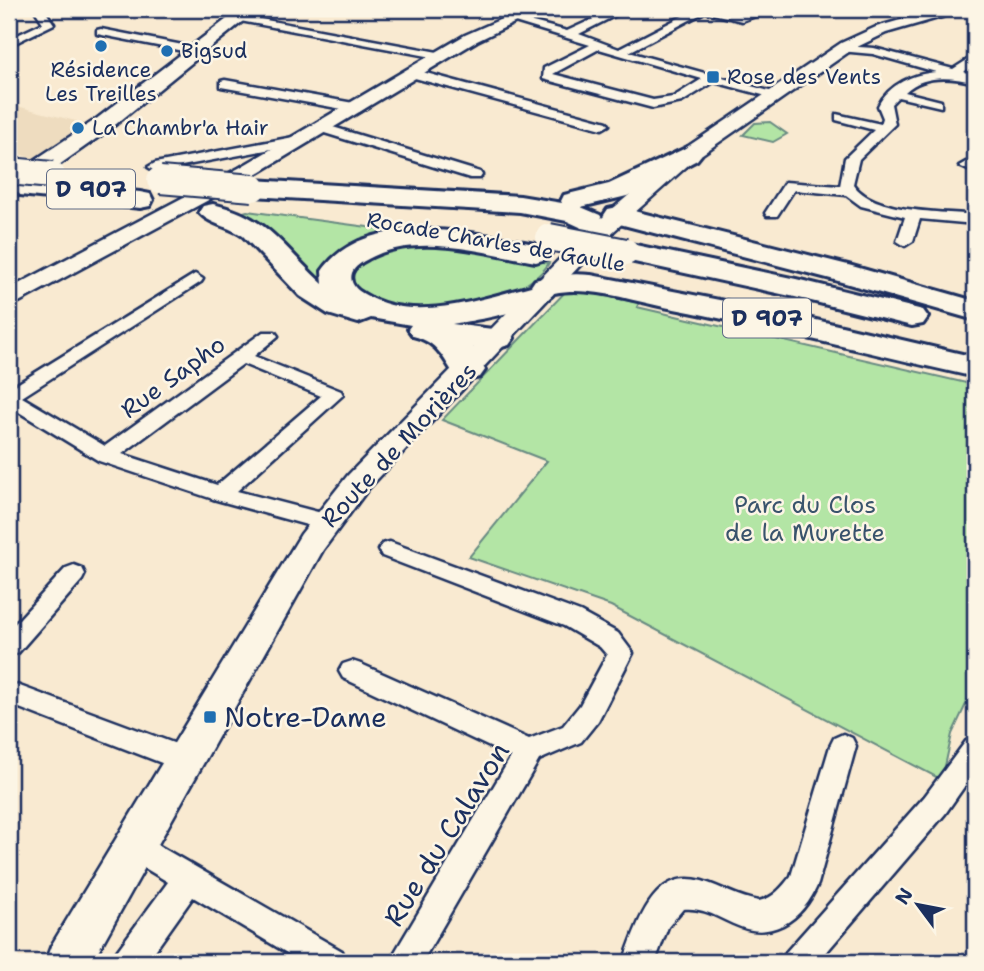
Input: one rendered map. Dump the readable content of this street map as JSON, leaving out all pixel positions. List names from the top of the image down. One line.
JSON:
{"streets":{"highway":["D 907","Rocade Charles de Gaulle"],"main road":["Route de Morières"],"street":["Rue Sapho","Rue du Calavon"]},"crossings":[["D 907","Rocade Charles de Gaulle"],["D 907","Route de Morières"],["Rocade Charles de Gaulle","Route de Morières"]],"parks":["Parc du Clos de la Murette"],"places":{"other":["Résidence Les Treilles","Bigsud","La Chambr'a Hair"],"transit":["Rose des Vents","Notre-Dame"]},"north":"top left"}
